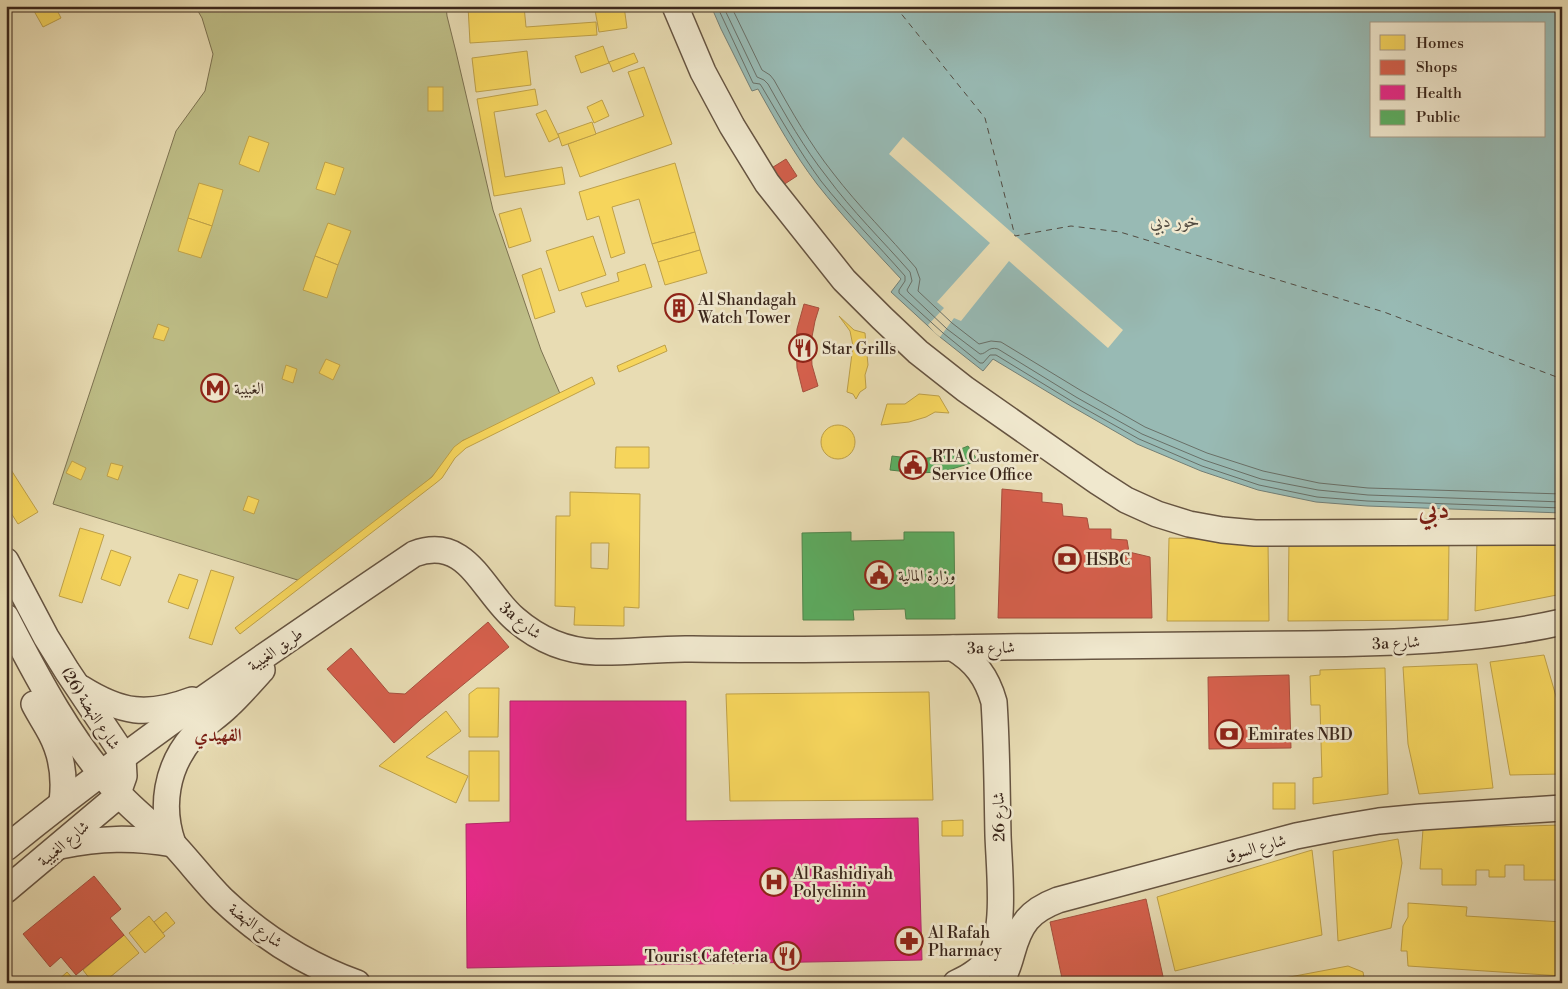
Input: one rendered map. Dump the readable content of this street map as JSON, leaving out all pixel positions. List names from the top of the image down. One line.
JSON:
{"streets":{"street":["3a شارع","طريق الغبيبة","شارع النهضة (26)","شارع 26","شارع الغبيبة","شارع السوق","شارع النهضة"]},"crossings":[["3a شارع","طريق الغبيبة"],["3a شارع","شارع 26"],["طريق الغبيبة","شارع النهضة (26)"],["طريق الغبيبة","شارع الغبيبة"],["شارع النهضة (26)","شارع الغبيبة"]],"districts":["دبي","الفهيدي"],"water":["خور دبي"],"places":{"building":["Al Shandagah Watch Tower"],"restaurant":["Star Grills","Tourist Cafeteria"],"metro station":["الغبيبة"],"public building":["RTA Customer Service Office","وزارة المالية"],"bank":["HSBC","Emirates NBD"],"hospital":["Al Rashidiyah Polyclinin"],"pharmacy":["Al Rafah Pharmacy"]},"legend":["Homes","Shops","Health","Public"]}
